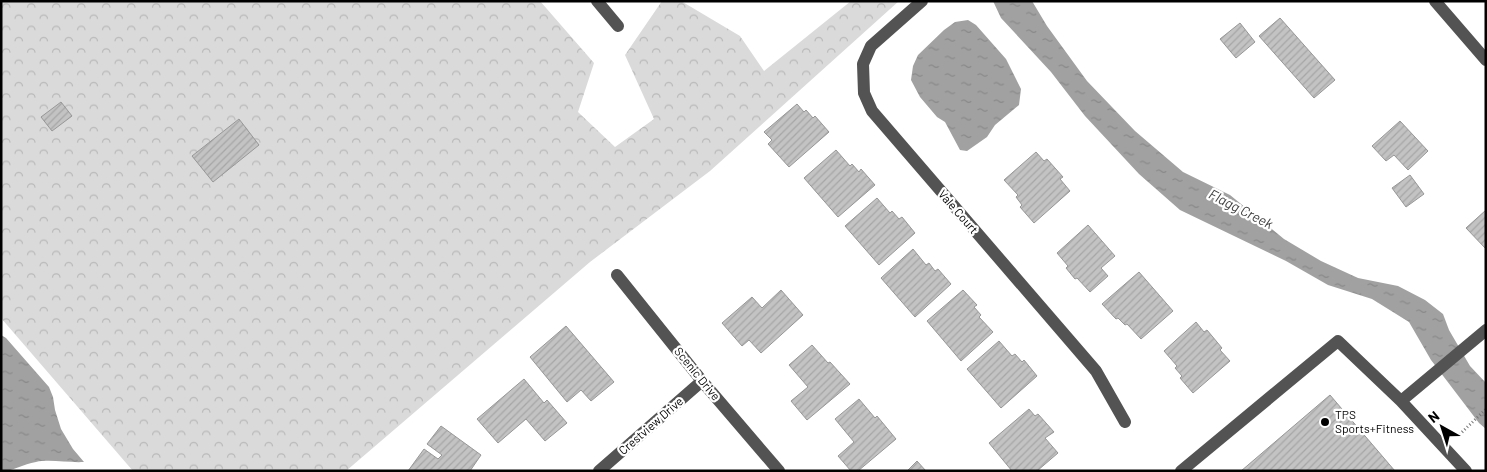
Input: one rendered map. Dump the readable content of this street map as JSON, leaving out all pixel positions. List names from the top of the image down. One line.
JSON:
{"streets":{"street":["Vale Court","Scenic Drive","Crestview Drive"]},"crossings":[["Scenic Drive","Crestview Drive"]],"water":["Flagg Creek"],"places":["TPS Sports+Fitness"],"north":"top left"}
